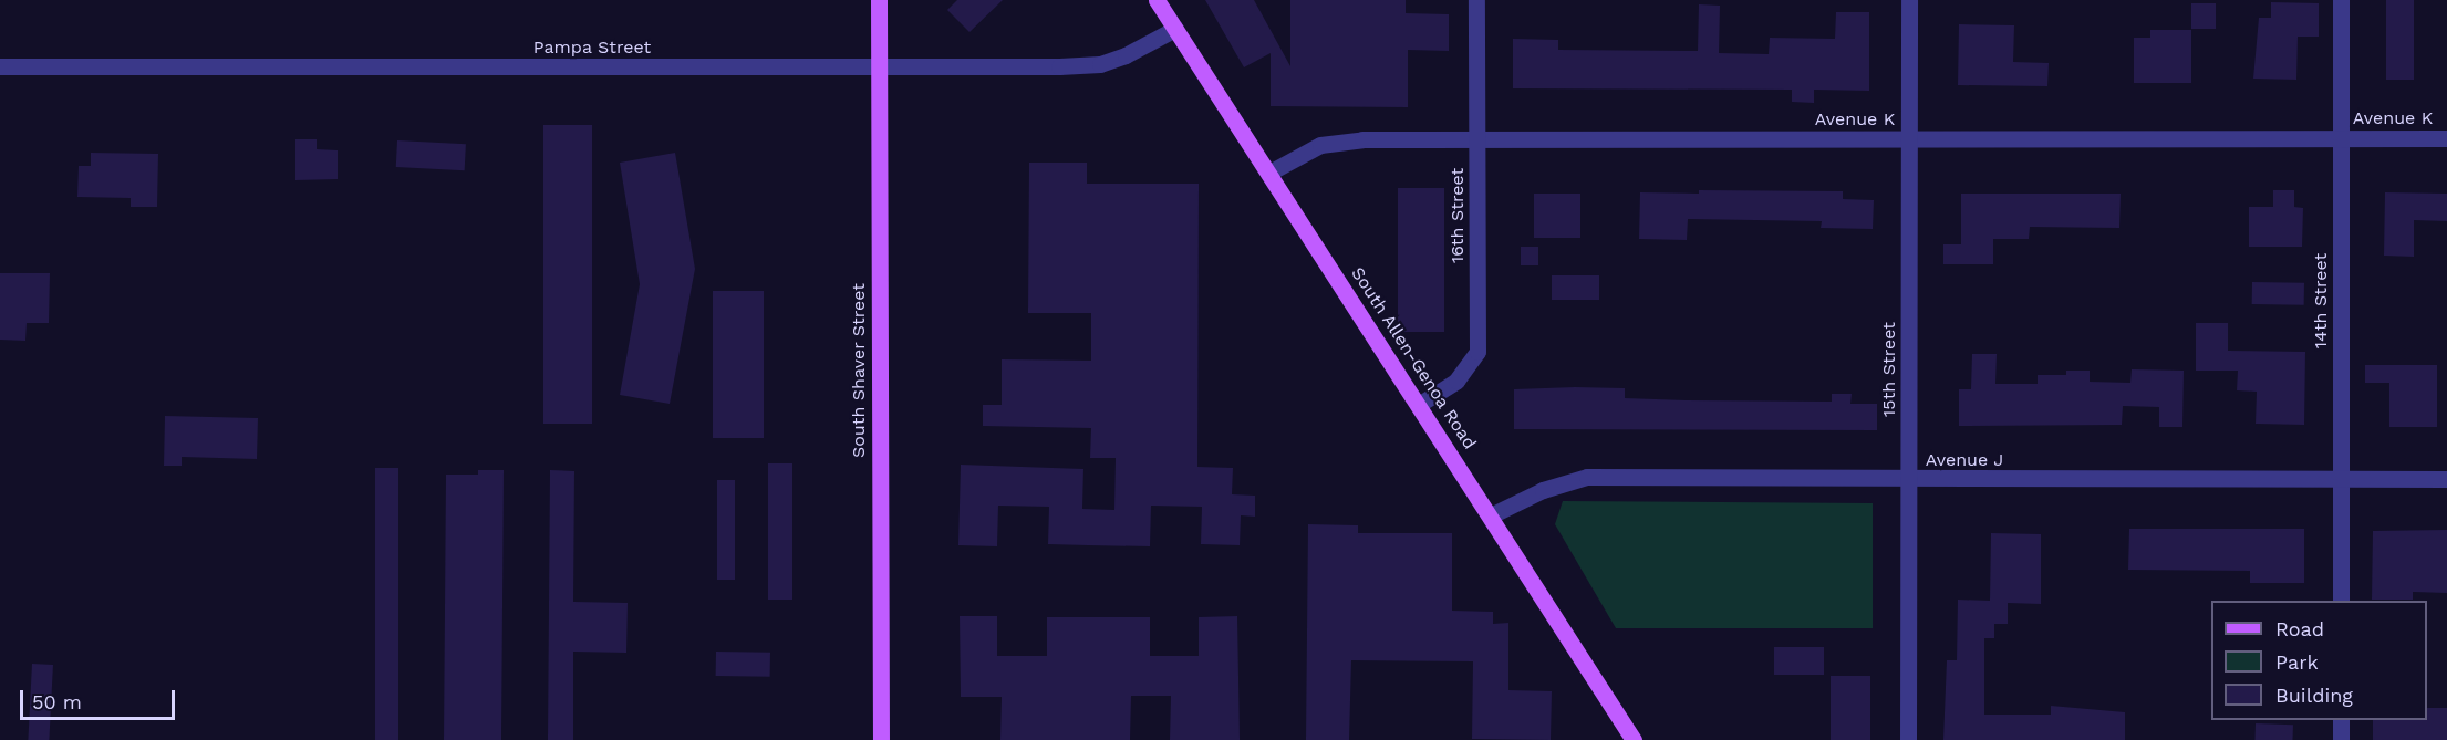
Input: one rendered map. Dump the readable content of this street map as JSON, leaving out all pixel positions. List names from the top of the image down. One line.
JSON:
{"streets":{"main road":["South Allen-Genoa Road","South Shaver Street"],"street":["Pampa Street","Avenue K","16th Street","14th Street","15th Street","Avenue J"]},"crossings":[["Pampa Street","South Allen-Genoa Road"],["Pampa Street","South Shaver Street"],["Avenue K","16th Street"],["Avenue K","14th Street"],["Avenue K","South Allen-Genoa Road"],["Avenue K","15th Street"],["16th Street","South Allen-Genoa Road"],["14th Street","Avenue J"],["South Allen-Genoa Road","Avenue J"],["15th Street","Avenue J"]],"legend":["Road","Park","Building"],"scale_bar":"50 m"}
